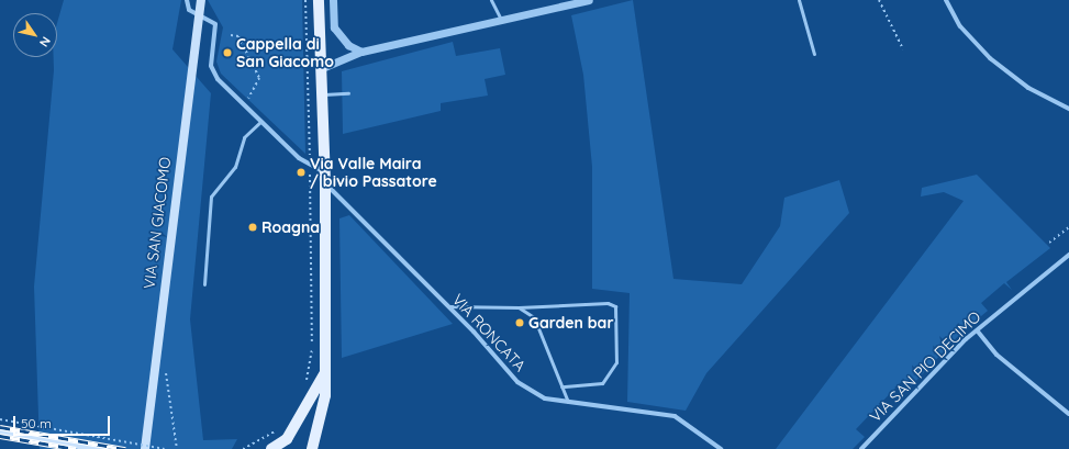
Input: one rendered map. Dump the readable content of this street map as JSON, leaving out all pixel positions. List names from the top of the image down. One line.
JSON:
{"streets":{"main road":["VIA SAN GIACOMO"],"street":["VIA RONCATA","VIA SAN PIO DECIMO"]},"crossings":[["VIA SAN GIACOMO","VIA RONCATA"]],"places":["Cappella di San Giacomo","Via Valle Maira / bivio Passatore","Roagna","Garden bar"],"scale_bar":"50 m","north":"bottom right"}
